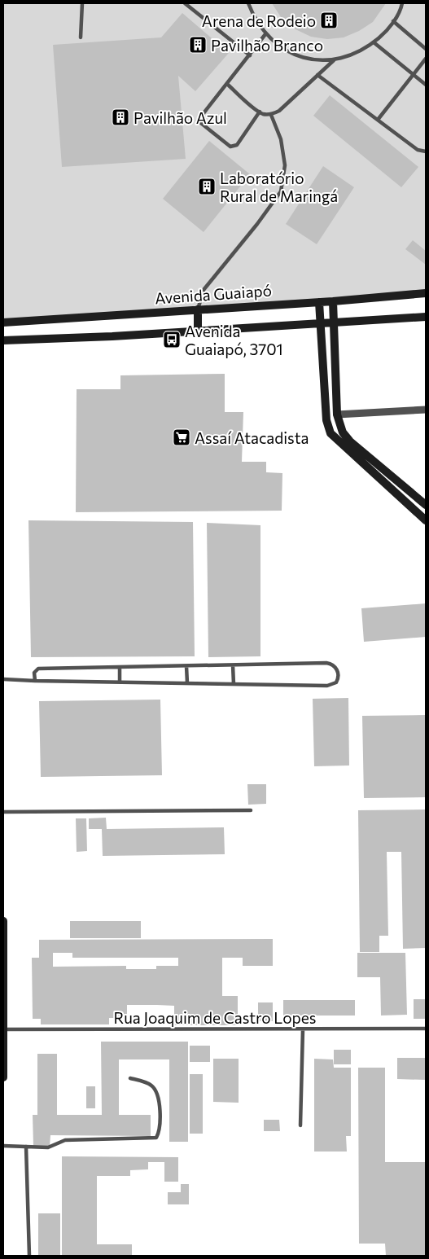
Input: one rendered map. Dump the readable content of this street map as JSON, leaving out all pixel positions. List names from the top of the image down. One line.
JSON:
{"streets":{"main road":["Avenida Guaiapó"],"lane":["Rua Joaquim de Castro Lopes"]},"places":{"building":["Arena de Rodeio","Pavilhão Branco","Pavilhão Azul","Laboratório Rural de Maringá"],"bus stop":["Avenida Guaiapó, 3701"],"supermarket":["Assaí Atacadista"]}}
